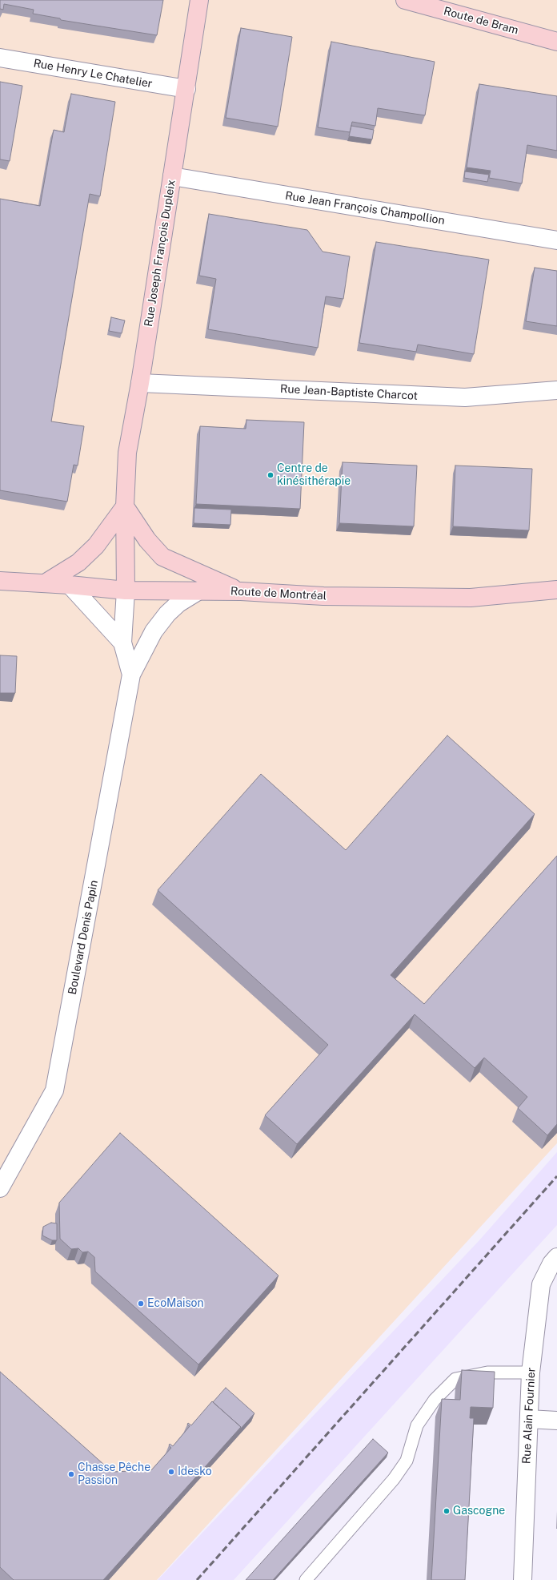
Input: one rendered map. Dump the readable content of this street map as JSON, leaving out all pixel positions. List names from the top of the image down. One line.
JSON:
{"streets":{"main road":["Route de Bram","Rue Joseph François Dupleix","Route de Montréal"],"street":["Rue Henry Le Chatelier","Rue Jean François Champollion","Rue Jean-Baptiste Charcot","Boulevard Denis Papin","Rue Alain Fournier"]},"crossings":[["Rue Henry Le Chatelier","Rue Joseph François Dupleix"],["Rue Jean François Champollion","Rue Joseph François Dupleix"],["Rue Joseph François Dupleix","Rue Jean-Baptiste Charcot"],["Rue Joseph François Dupleix","Route de Montréal"],["Rue Joseph François Dupleix","Boulevard Denis Papin"],["Route de Montréal","Boulevard Denis Papin"]],"places":["Centre de kinésithérapie","EcoMaison","Idesko","Chasse Pêche Passion","Gascogne"]}
